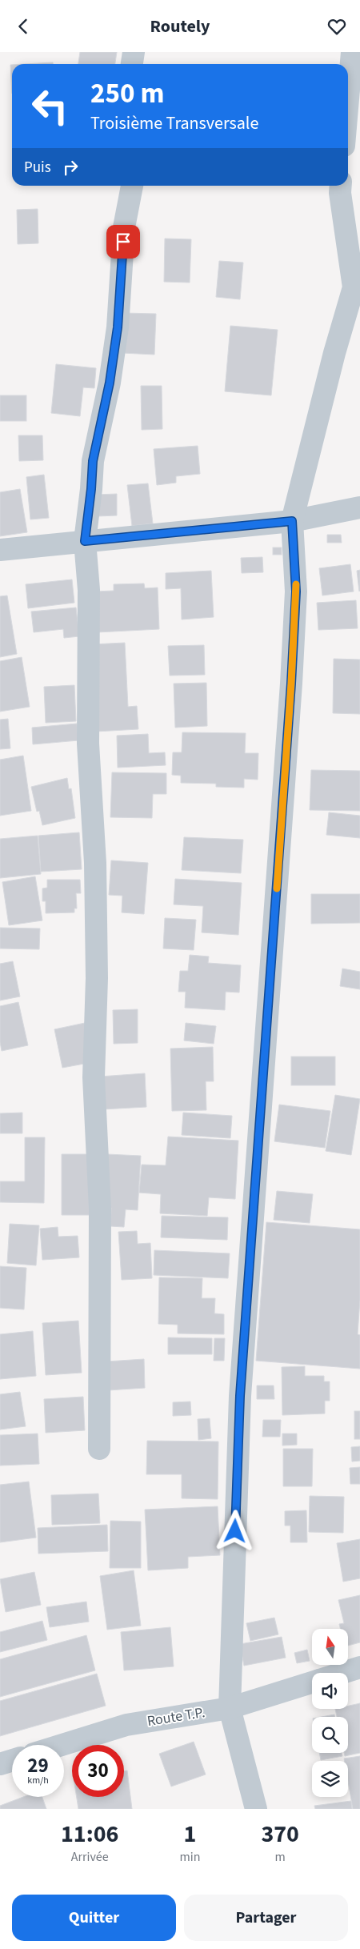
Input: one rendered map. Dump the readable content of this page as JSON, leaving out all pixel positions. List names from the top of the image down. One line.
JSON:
{"streets":{"street":["Route T.P."]},"north":"top","page":{"header":"Routely","turn":["250 m","Troisième Transversale"],"then":"Puis","speed":"29 km/h","limit":"30","eta":["11:06","Arrivée","1","min","370","m"],"buttons":["Quitter","Partager"]}}
